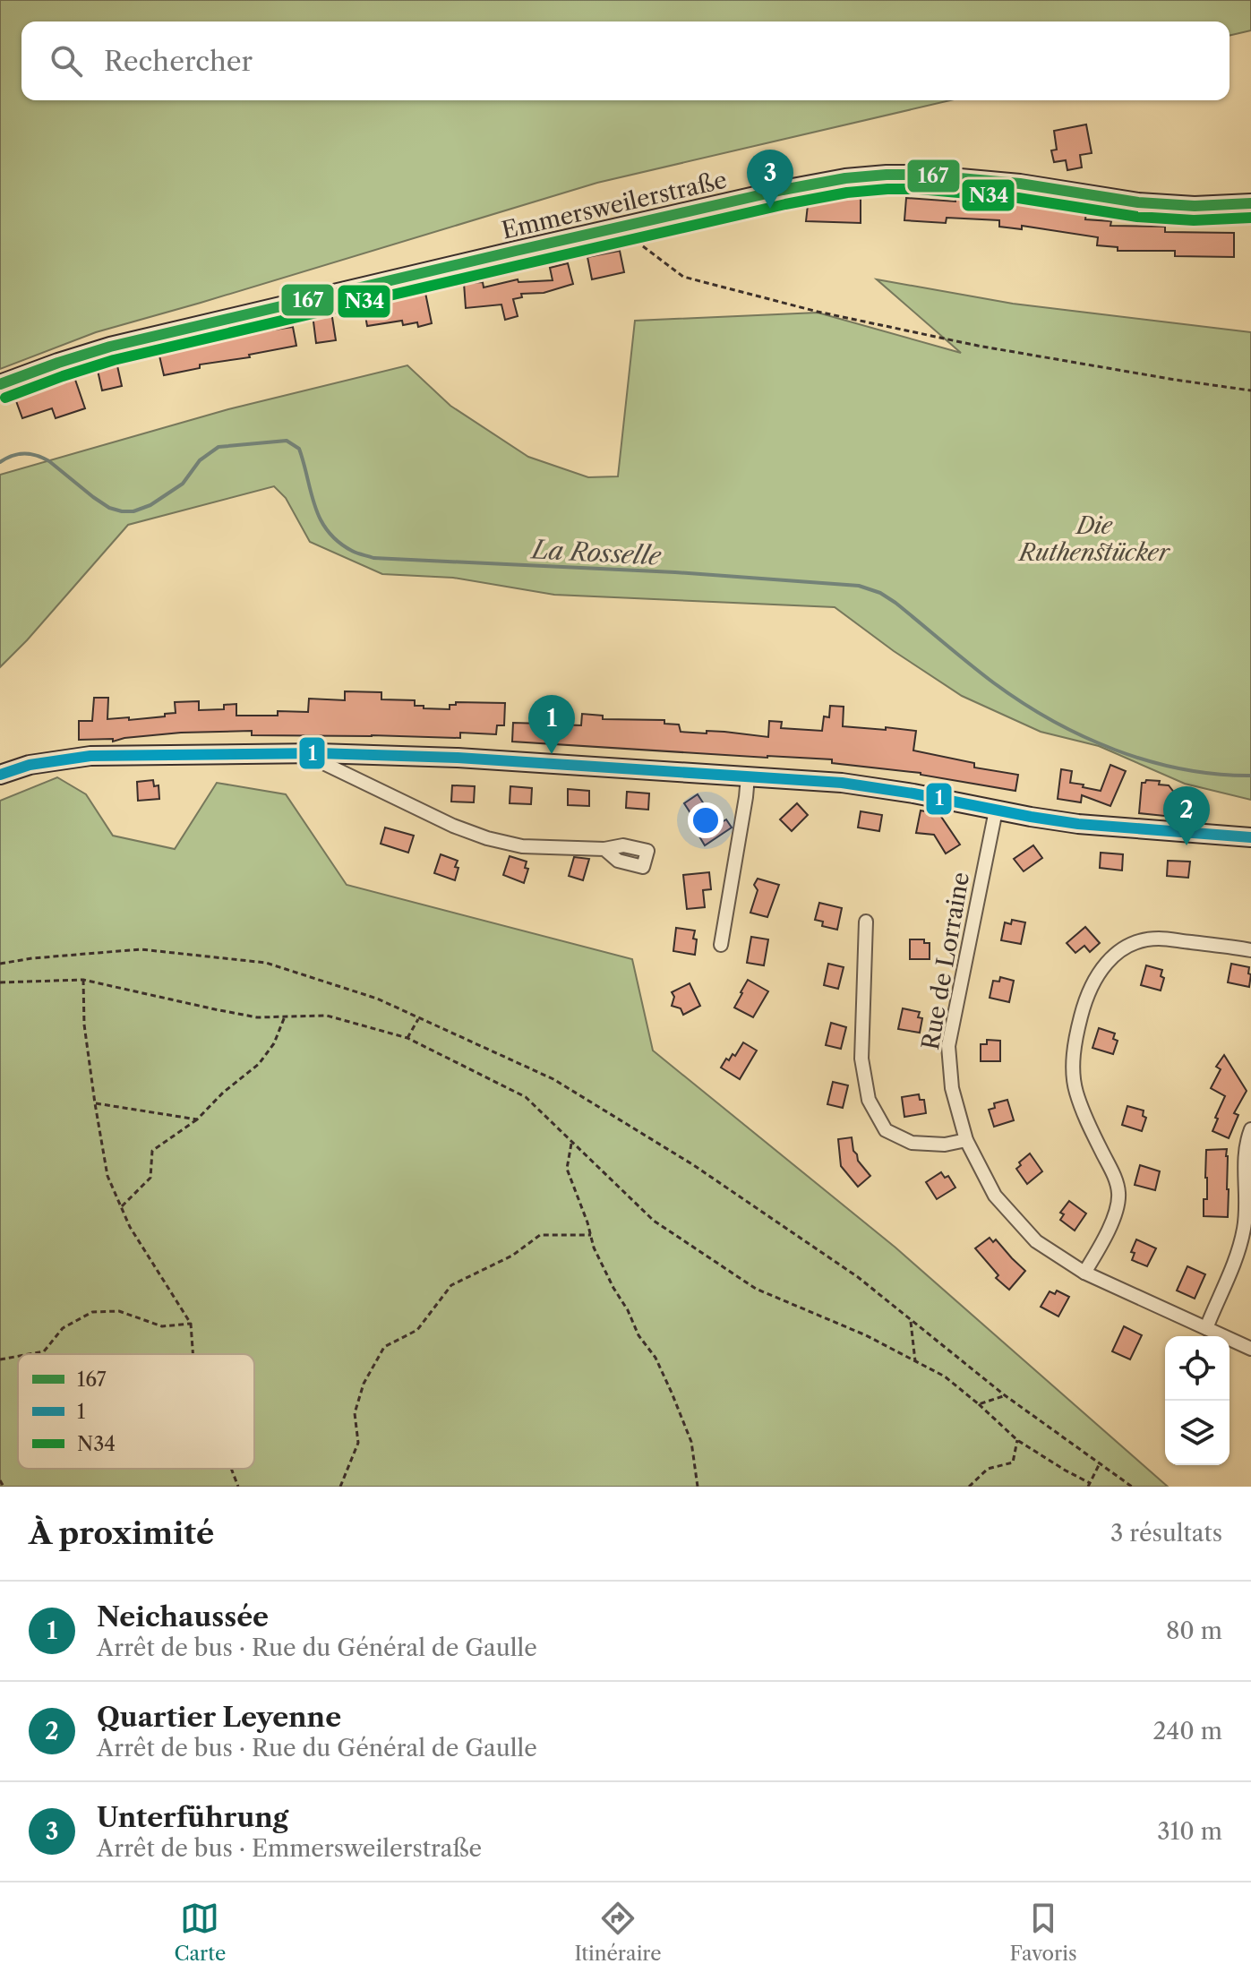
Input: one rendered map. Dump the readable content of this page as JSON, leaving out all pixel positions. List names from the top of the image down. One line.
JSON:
{"streets":{"main road":["Emmersweilerstraße"],"street":["Rue de Lorraine"]},"water":["La Rosselle"],"parks":["Die Ruthenstücker"],"lines":["transit line 167","transit line N34","transit line 1"],"legend":["167","1","N34"],"page":{"search":"Rechercher","pins":["3","1","2"],"heading":["À proximité","3 résultats"],"list":[{"mark":"1","name":"Neichaussée","note":"Arrêt de bus · Rue du Général de Gaulle","value":"80 m"},{"mark":"2","name":"Quartier Leyenne","note":"Arrêt de bus · Rue du Général de Gaulle","value":"240 m"},{"mark":"3","name":"Unterführung","note":"Arrêt de bus · Emmersweilerstraße","value":"310 m"}],"nav":["Carte","Itinéraire","Favoris"]}}
